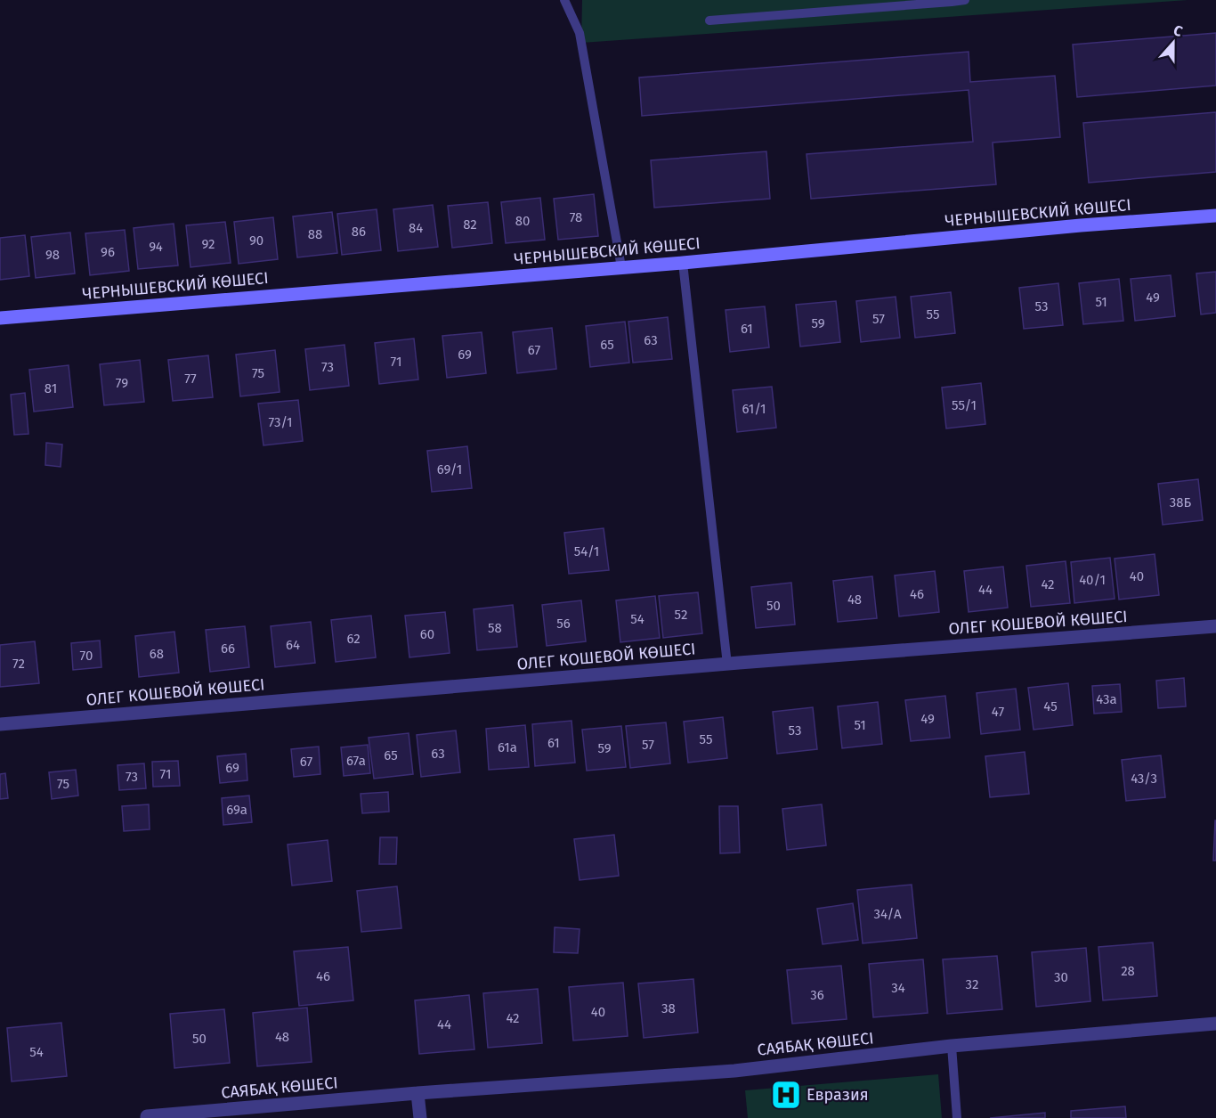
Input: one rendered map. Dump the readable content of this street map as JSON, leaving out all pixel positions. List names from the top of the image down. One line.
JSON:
{"streets":{"street":["ЧЕРНЫШЕВСКИЙ КӨШЕСІ","ОЛЕГ КОШЕВОЙ КӨШЕСІ","САЯБАҚ КӨШЕСІ"]},"places":{"hospital":["Евразия"]},"house_numbers":["78","80","82","84","86","88","90","92","94","96","98","49","51","53","55","57","59","61","63","65","67","69","71","73","75","77","79","81","55/1","61/1","73/1","69/1","38Б","54/1","40","40/1","42","44","46","48","50","52","54","56","58","60","62","64","66","68","70","72","43а","45","47","49","51","53","55","61","57","61а","59","63","65","67а","67","69","71","73","43/3","75","69а","34/А","28","46","30","32","34","36","38","40","42","44","48","50","54"],"north":"top"}
